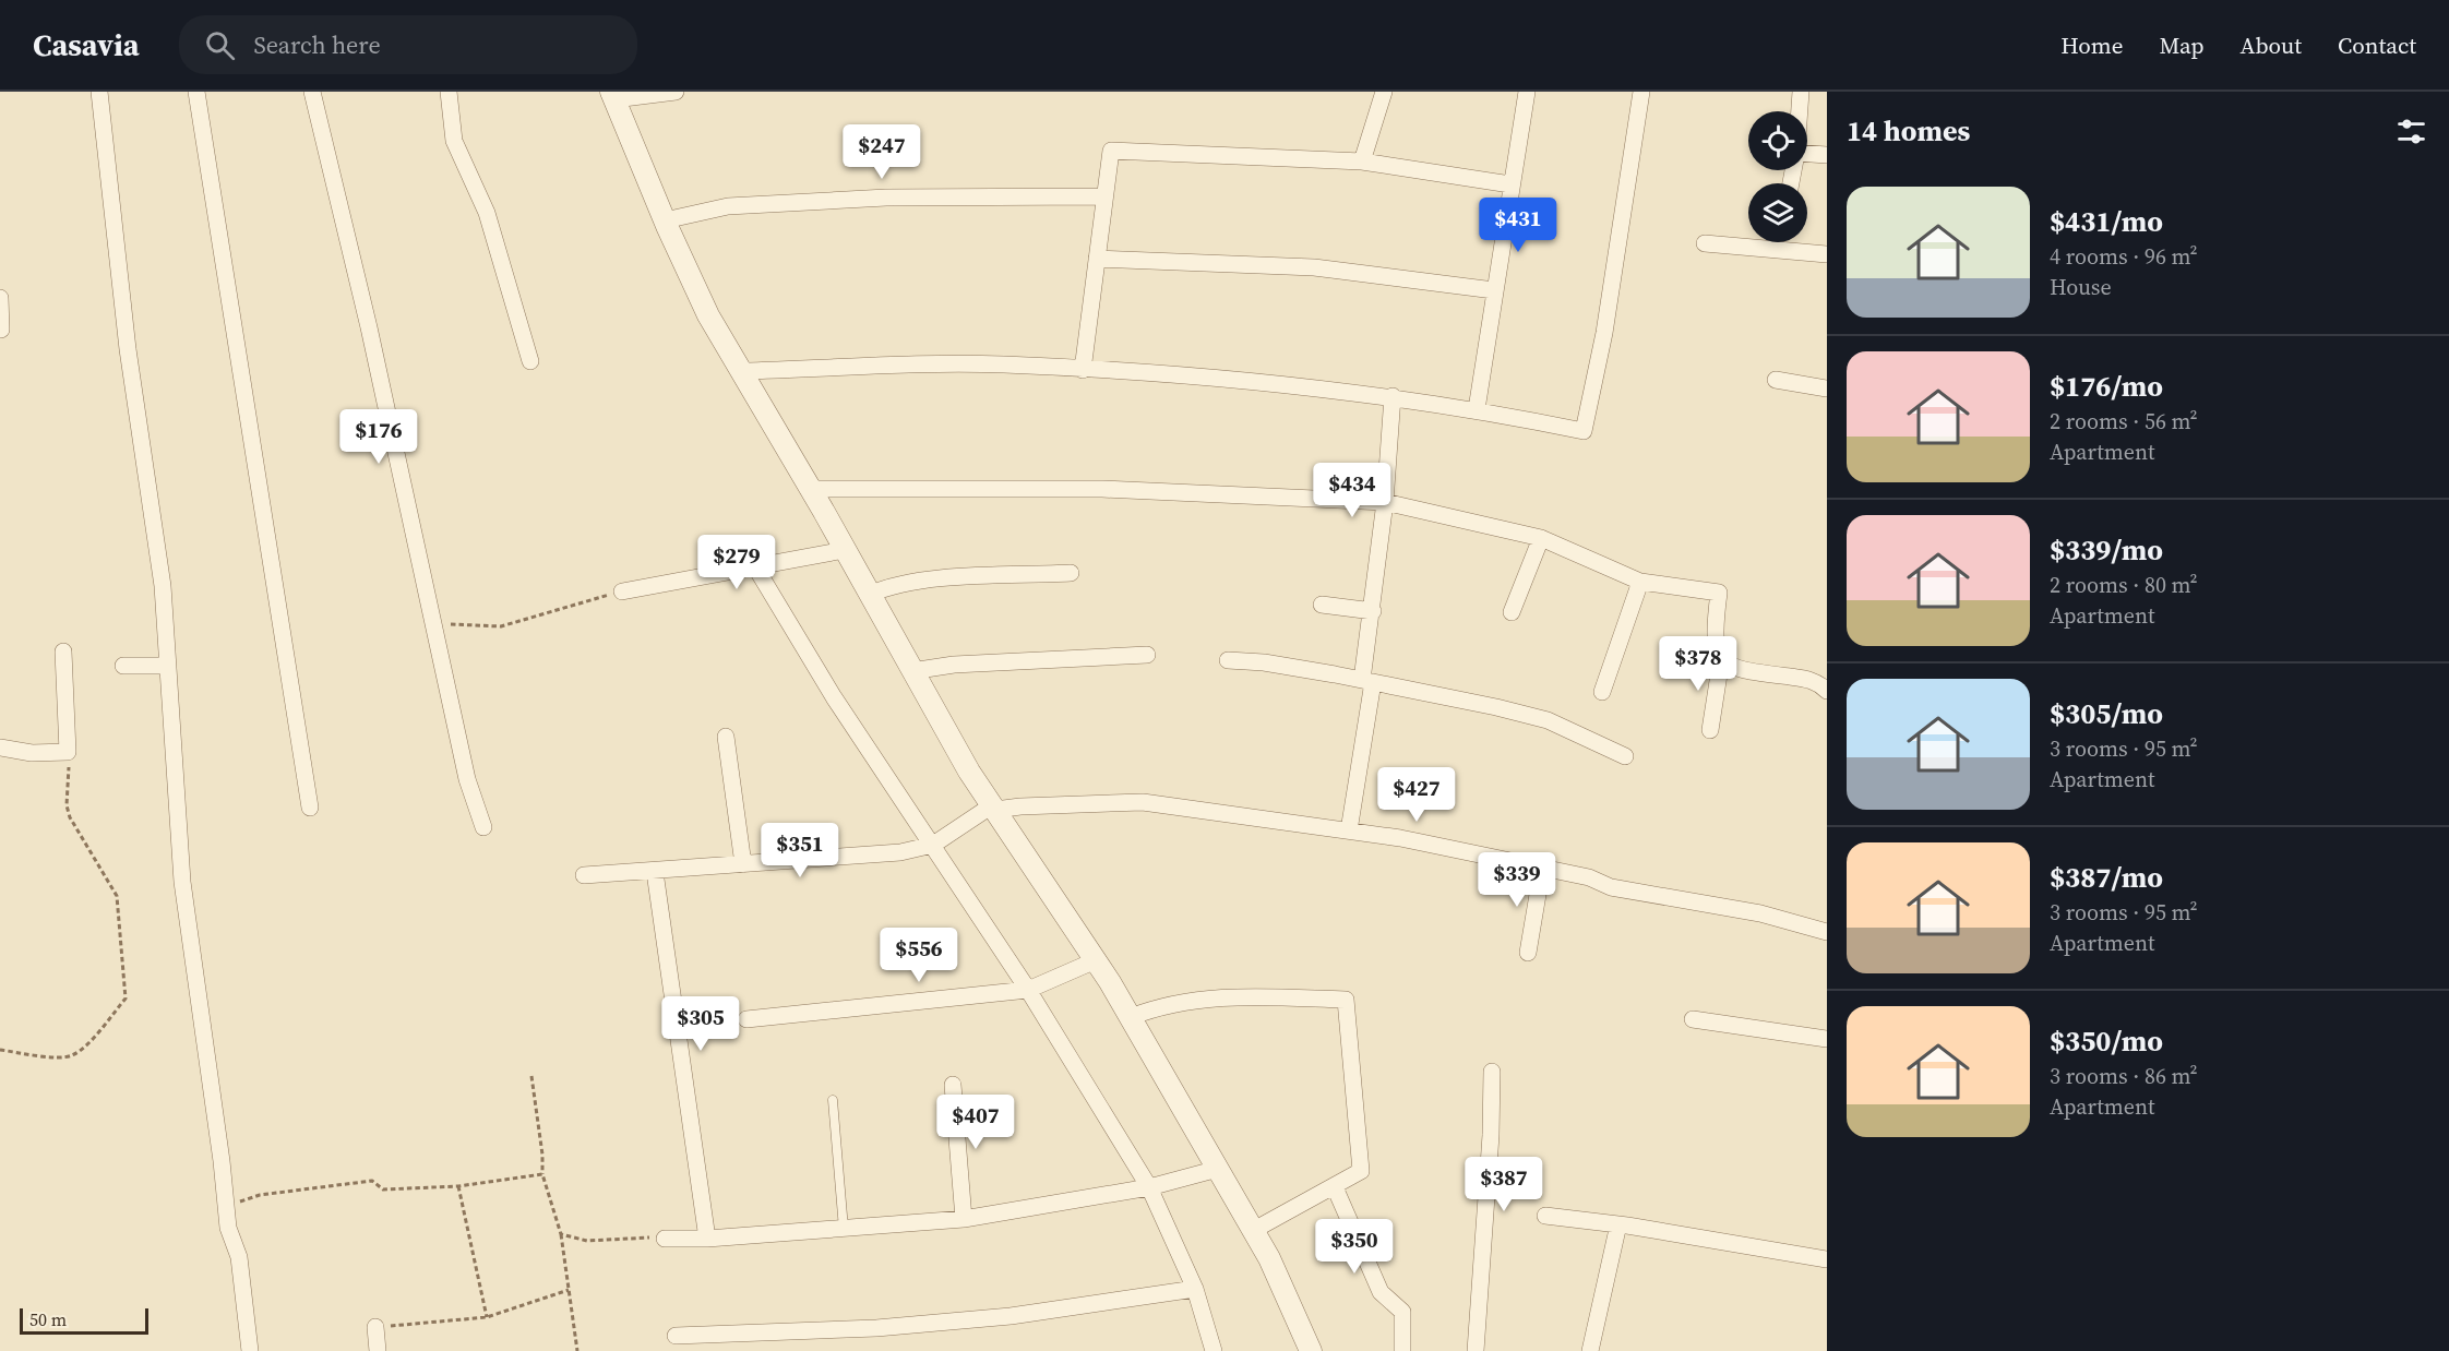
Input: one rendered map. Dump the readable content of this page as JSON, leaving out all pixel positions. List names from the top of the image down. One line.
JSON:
{"scale_bar":"50 m","page":{"header":"Casavia","search":"Search here","nav":["Home","Map","About","Contact"],"heading":"14 homes","price":["$247","$431","$176","$434","$279","$378","$427","$351","$339","$556","$305","$407","$387","$350"],"list":[{"name":"$431/mo","note":"4 rooms · 96 m² · House"},{"name":"$176/mo","note":"2 rooms · 56 m² · Apartment"},{"name":"$339/mo","note":"2 rooms · 80 m² · Apartment"},{"name":"$305/mo","note":"3 rooms · 95 m² · Apartment"},{"name":"$387/mo","note":"3 rooms · 95 m² · Apartment"},{"name":"$350/mo","note":"3 rooms · 86 m² · Apartment"}],"scale":"50 m"}}
